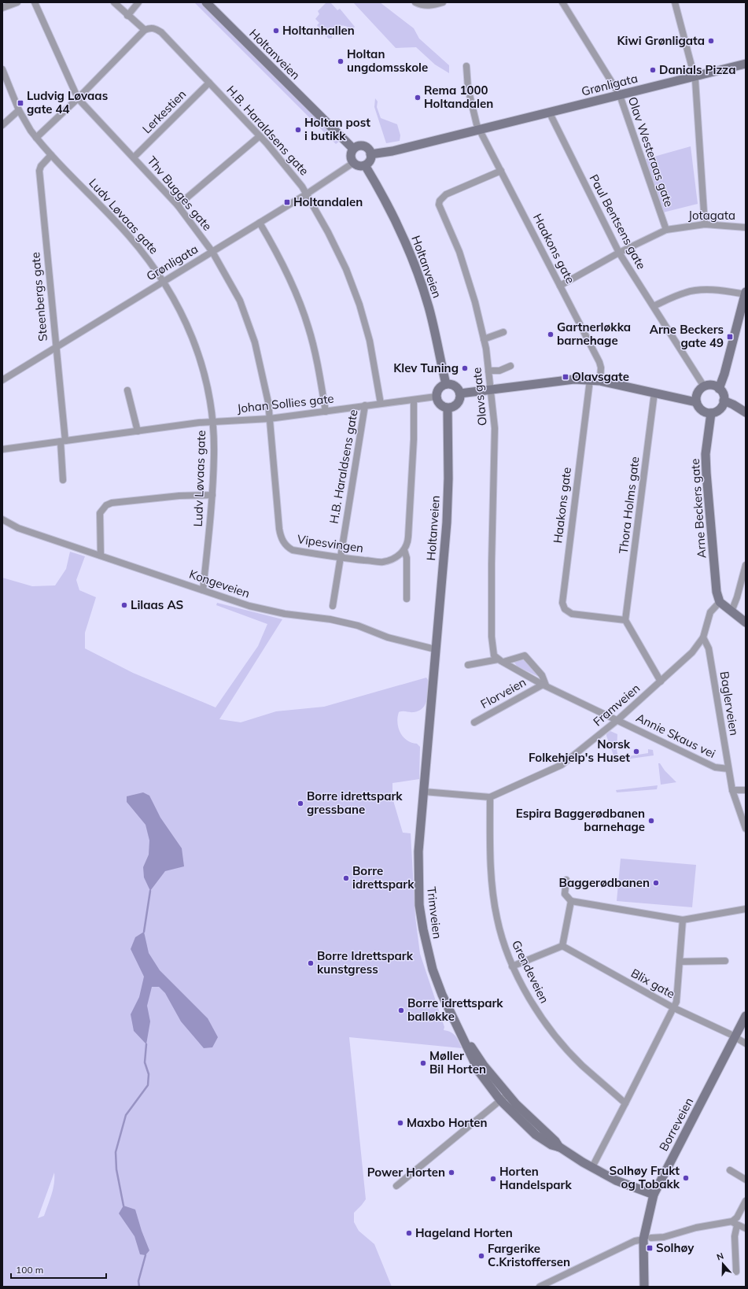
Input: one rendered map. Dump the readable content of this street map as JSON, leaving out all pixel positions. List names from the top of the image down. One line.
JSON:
{"streets":{"main road":["Holtanveien","Grønligata","Arne Beckers gate","Trimveien","Borreveien"],"street":["Lerkestien","H.B. Haraldsens gate","Olav Westeraas gate","Thv Bugges gate","Jotagata","Ludv Løvaas gate","Paul Bentsens gate","Haakons gate","Steenbergs gate","Olavs gate","Johan Sollies gate","Thora Holms gate","Vipesvingen","Kongeveien","Florveien","Baglerveien","Framveien","Annie Skaus vei","Grendeveien","Blix gate"]},"crossings":[["Holtanveien","Grønligata"],["Holtanveien","Johan Sollies gate"],["Holtanveien","Kongeveien"],["Holtanveien","Trimveien"],["Grønligata","H.B. Haraldsens gate"],["Grønligata","Olav Westeraas gate"],["Grønligata","Thv Bugges gate"],["Grønligata","Ludv Løvaas gate"],["Grønligata","Paul Bentsens gate"],["Grønligata","Haakons gate"],["Grønligata","Steenbergs gate"],["Lerkestien","H.B. Haraldsens gate"],["Lerkestien","Thv Bugges gate"],["H.B. Haraldsens gate","Johan Sollies gate"],["H.B. Haraldsens gate","Vipesvingen"],["Olav Westeraas gate","Jotagata"],["Thv Bugges gate","Johan Sollies gate"],["Thv Bugges gate","Vipesvingen"],["Jotagata","Paul Bentsens gate"],["Jotagata","Haakons gate"],["Ludv Løvaas gate","Steenbergs gate"],["Ludv Løvaas gate","Johan Sollies gate"],["Ludv Løvaas gate","Kongeveien"],["Paul Bentsens gate","Arne Beckers gate"],["Haakons gate","Olavs gate"],["Haakons gate","Thora Holms gate"],["Steenbergs gate","Johan Sollies gate"],["Olavs gate","Annie Skaus vei"],["Johan Sollies gate","Vipesvingen"],["Arne Beckers gate","Framveien"],["Kongeveien","Trimveien"],["Florveien","Annie Skaus vei"],["Baglerveien","Framveien"],["Baglerveien","Annie Skaus vei"],["Framveien","Annie Skaus vei"],["Framveien","Trimveien"],["Framveien","Grendeveien"],["Trimveien","Borreveien"],["Blix gate","Borreveien"]],"places":{"other":["Holtanhallen","Kiwi Grønligata","Holtan ungdomsskole","Danials Pizza","Rema 1000 Holtandalen","Holtan post i butikk","Gartnerløkka barnehage","Klev Tuning","Lilaas AS","Norsk Folkehjelp's Huset","Borre idrettspark gressbane","Espira Baggerødbanen barnehage","Borre idrettspark","Baggerødbanen","Borre Idrettspark kunstgress","Borre idrettspark balløkke","Møller Bil Horten","Maxbo Horten","Power Horten","Solhøy Frukt og Tobakk","Horten Handelspark","Hageland Horten","Fargerike C.Kristoffersen"],"transit":["Ludvig Løvaas gate 44","Holtandalen","Arne Beckers gate 49","Olavsgate","Solhøy"]},"scale_bar":"100 m","north":"top"}
